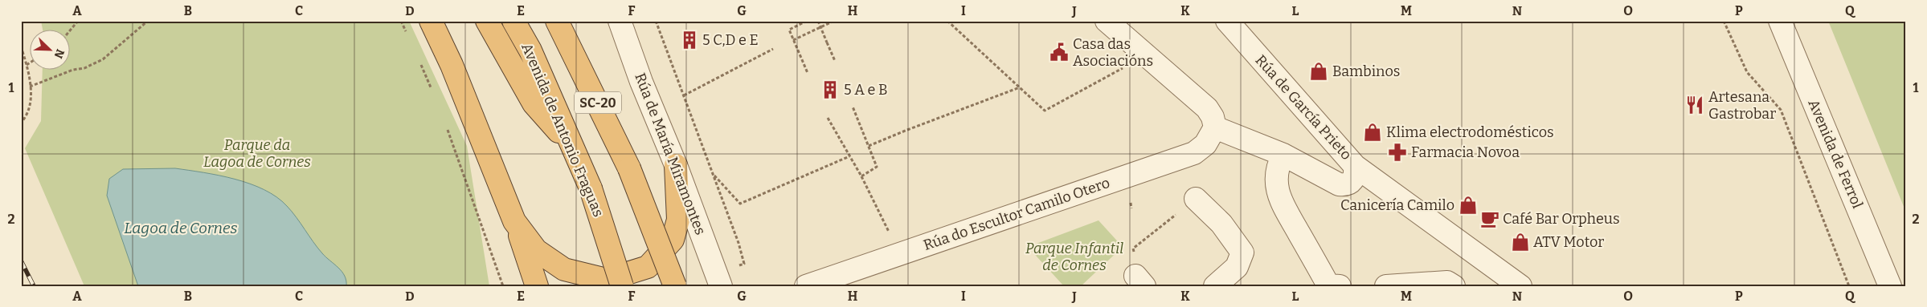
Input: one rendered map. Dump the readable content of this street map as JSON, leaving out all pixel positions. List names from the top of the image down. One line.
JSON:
{"streets":{"highway":["SC-20","Avenida de Antonio Fraguas"],"street":["Rúa de García Prieto","Rúa de María Miramontes","Avenida de Ferrol","Rúa do Escultor Camilo Otero"]},"crossings":[["SC-20","Avenida de Antonio Fraguas"]],"water":["Lagoa de Cornes"],"parks":["Parque da Lagoa de Cornes","Parque Infantil de Cornes"],"places":{"building":["5 C,D e E","5 A e B"],"public building":["Casa das Asociacións"],"shop":["Bambinos","Klima electrodomésticos","Canicería Camilo","ATV Motor"],"restaurant":["Artesana Gastrobar"],"pharmacy":["Farmacia Novoa"],"cafe":["Café Bar Orpheus"]},"north":"bottom right","grid":{"columns":["A","B","C","D","E","F","G","H","I","J","K","L","M","N","O","P","Q"],"rows":["1","2"]}}
